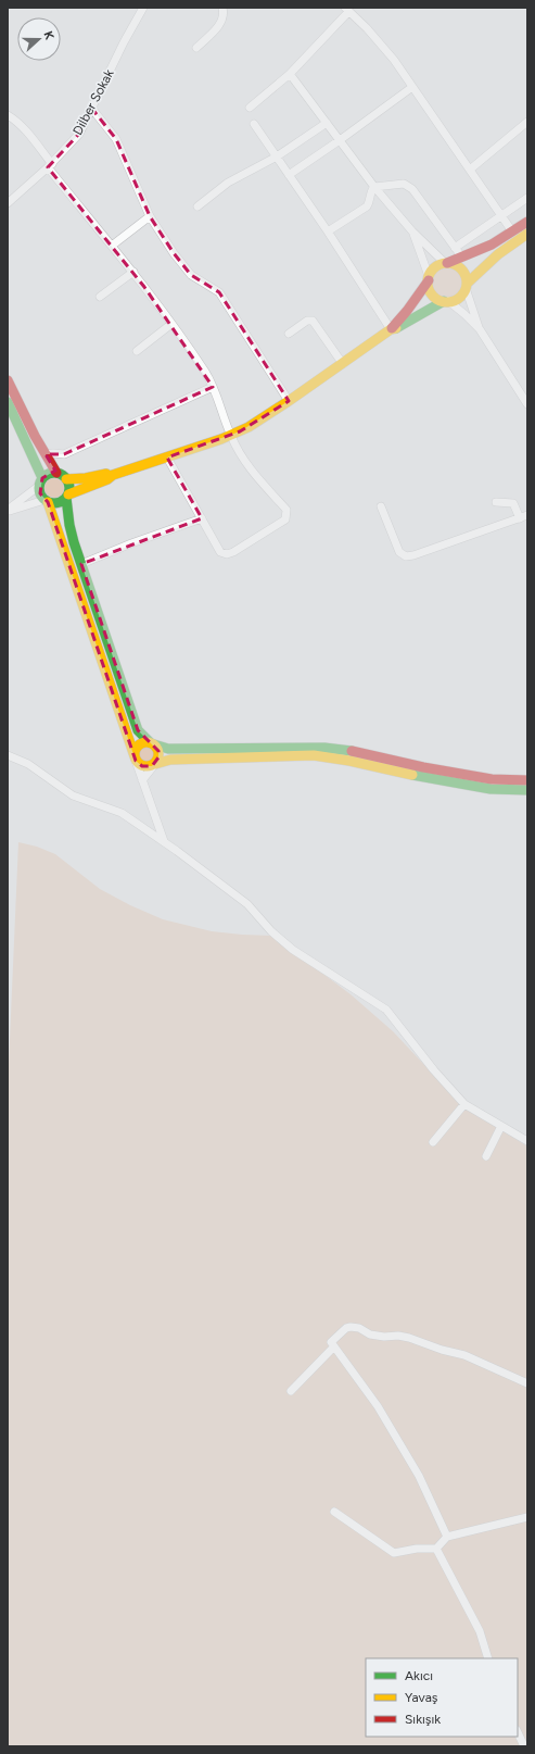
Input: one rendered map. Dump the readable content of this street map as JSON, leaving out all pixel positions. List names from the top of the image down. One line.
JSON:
{"streets":{"street":["Dilber Sokak"]},"legend":["Akıcı","Yavaş","Sıkışık"],"north":"right"}
